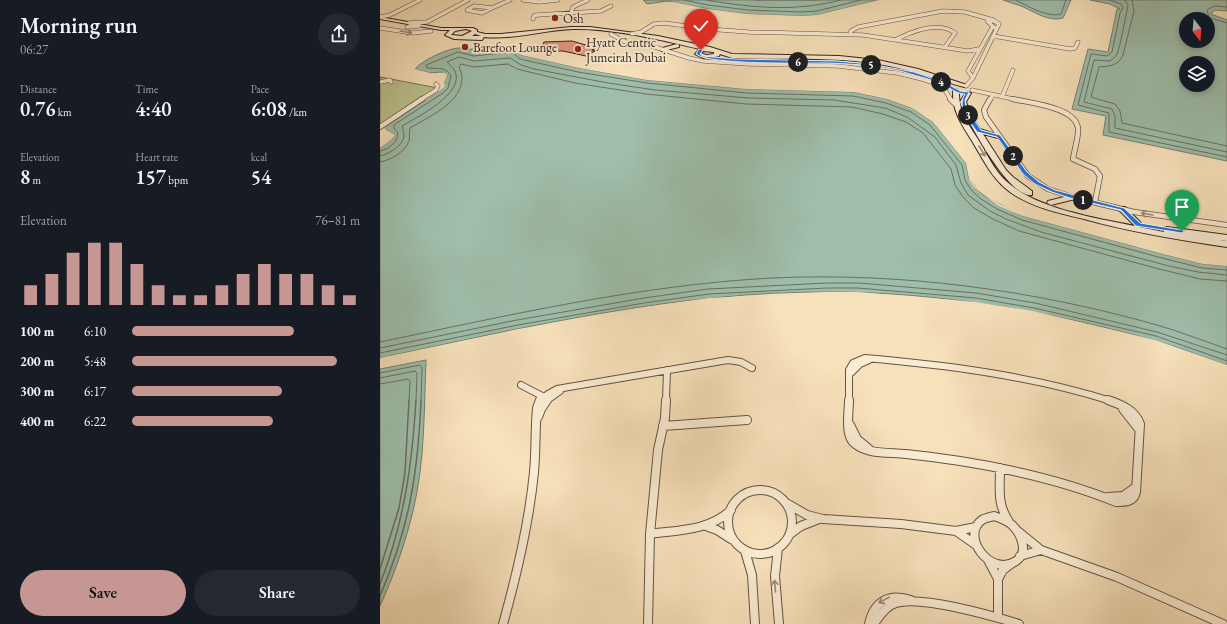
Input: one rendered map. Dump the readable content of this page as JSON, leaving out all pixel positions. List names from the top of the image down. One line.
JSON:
{"places":["Osh","Barefoot Lounge","Hyatt Centric Jumeirah Dubai"],"north":"bottom","page":{"heading":["Morning run","06:27"],"pins":["6","5","4","3","2","1"],"stats":[["Distance","0.76 km"],["Time","4:40"],["Pace","6:08 /km"],["Elevation","8 m"],["Heart rate","157 bpm"],["kcal","54"]],"chart":["Elevation","76–81 m"],"list":[{"name":"100 m","note":"6:10"},{"name":"200 m","note":"5:48"},{"name":"300 m","note":"6:17"},{"name":"400 m","note":"6:22"}],"buttons":["Save","Share"]}}
